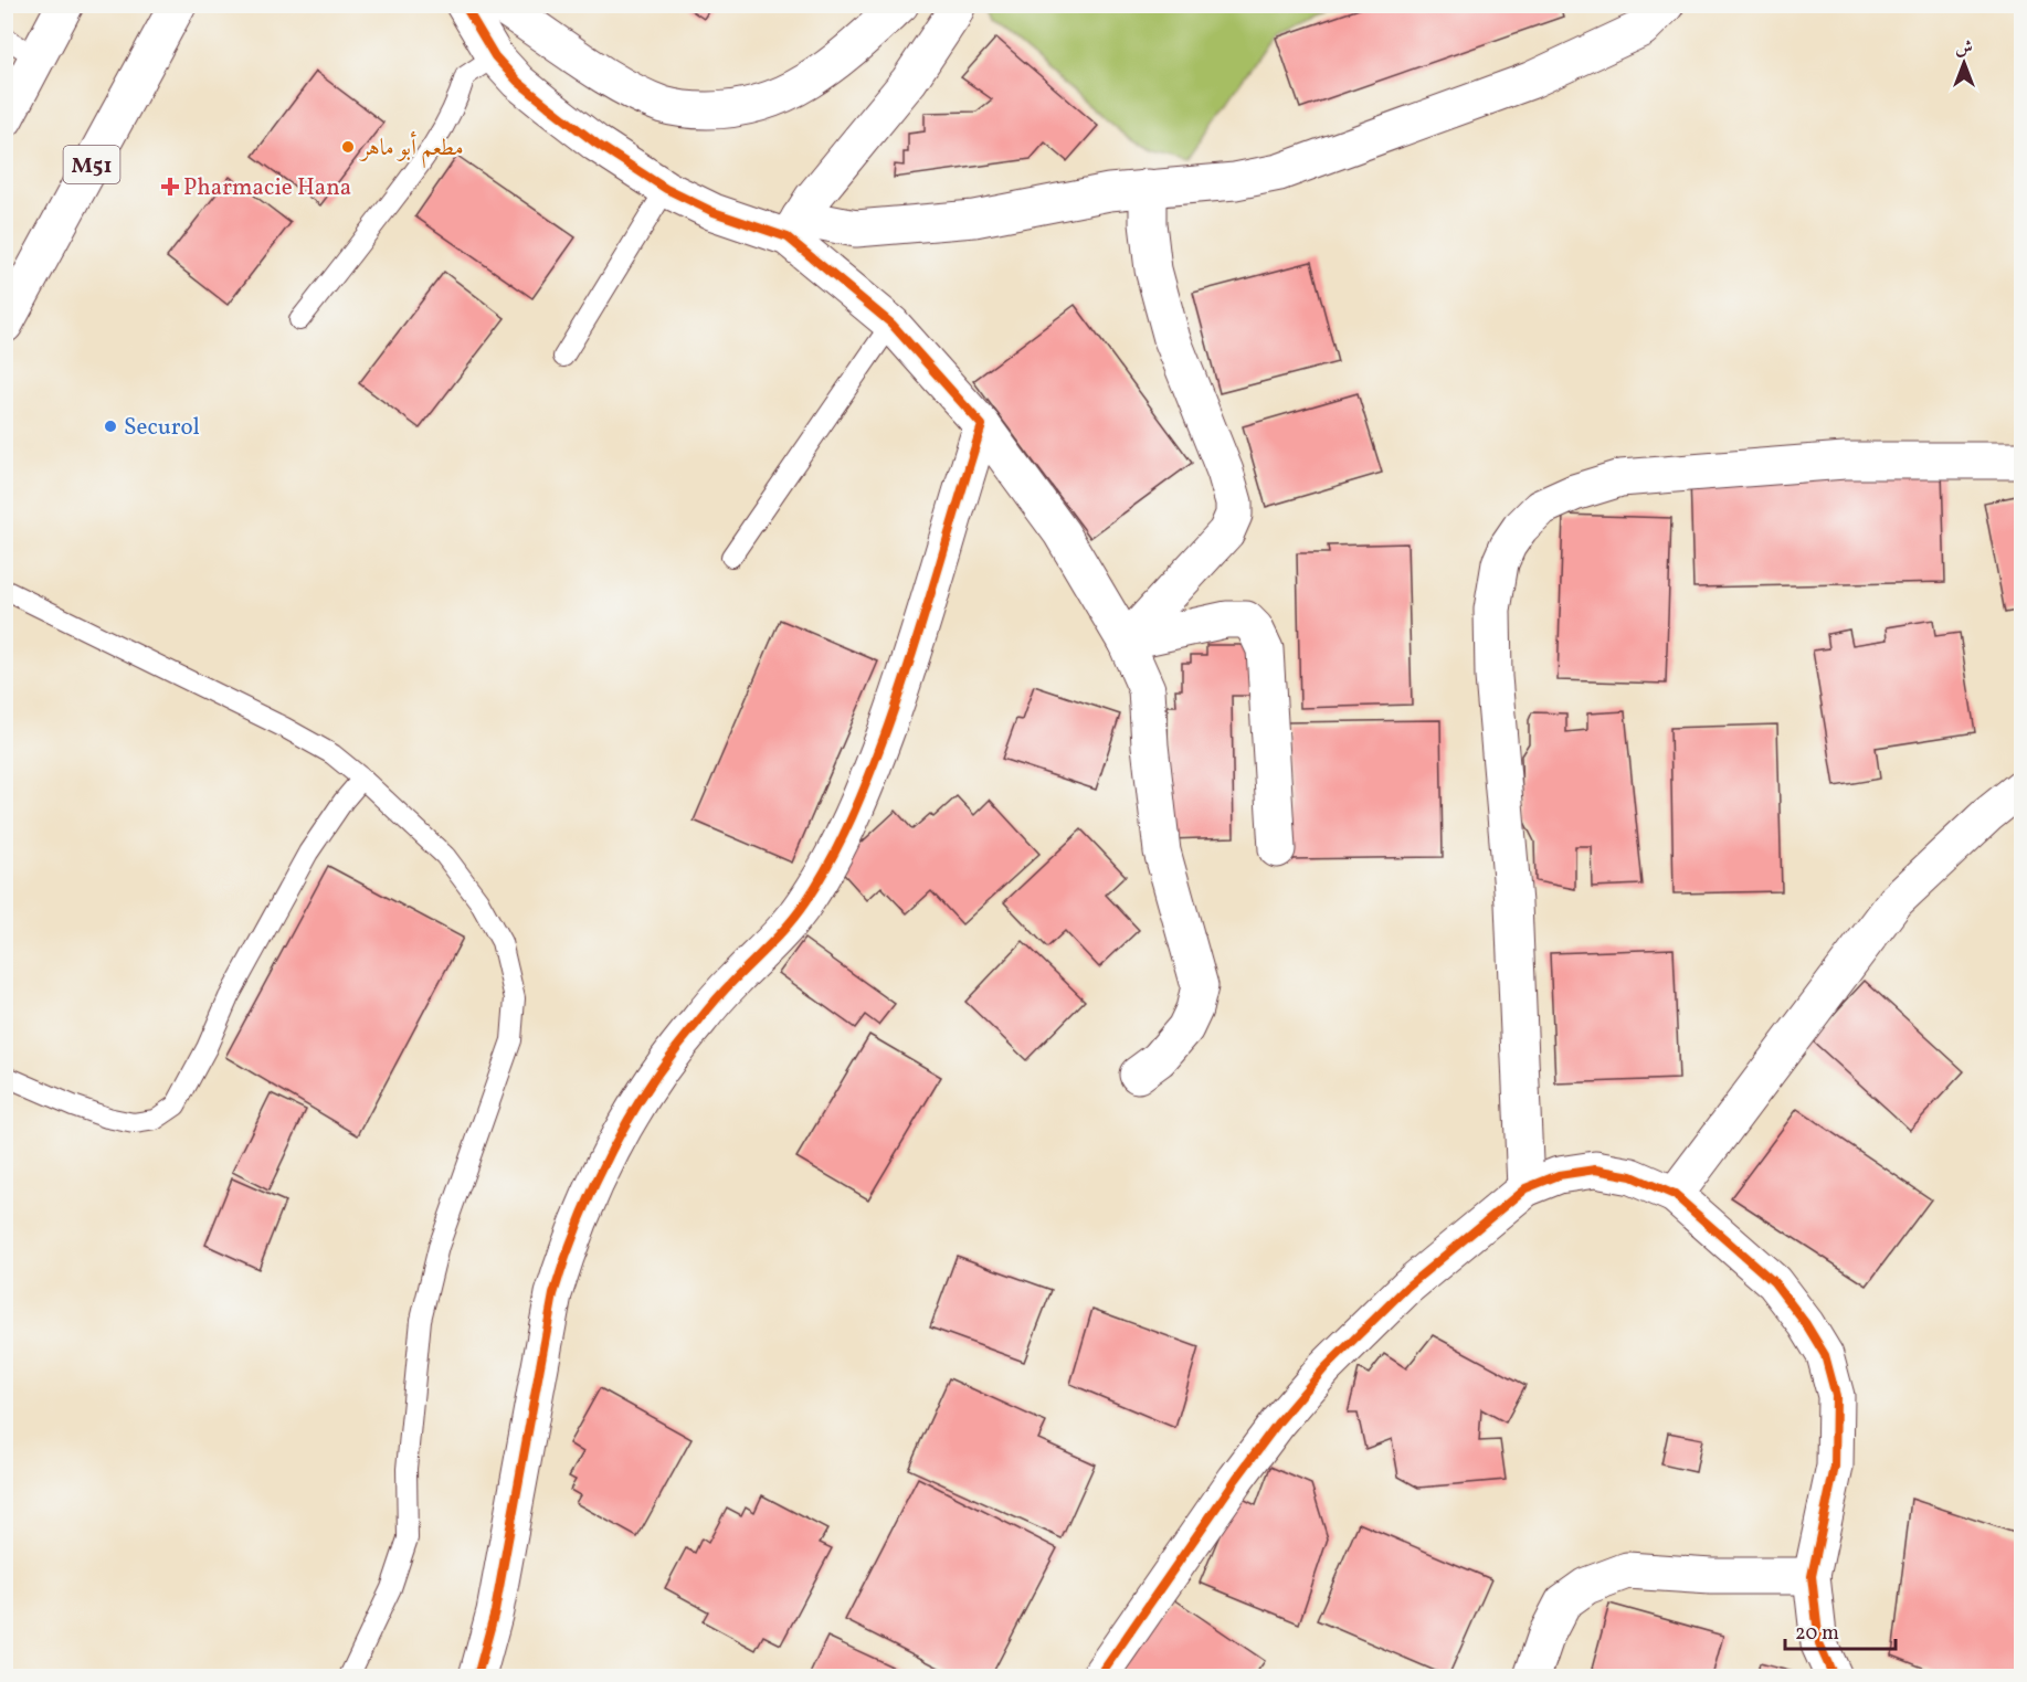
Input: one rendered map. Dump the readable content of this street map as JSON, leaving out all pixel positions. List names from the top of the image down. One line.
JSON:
{"streets":{"main road":["M51"]},"places":{"other":["مطعم أبو ماهر","Securol"],"health":["Pharmacie Hana"]},"scale_bar":"20 m","north":"top"}
